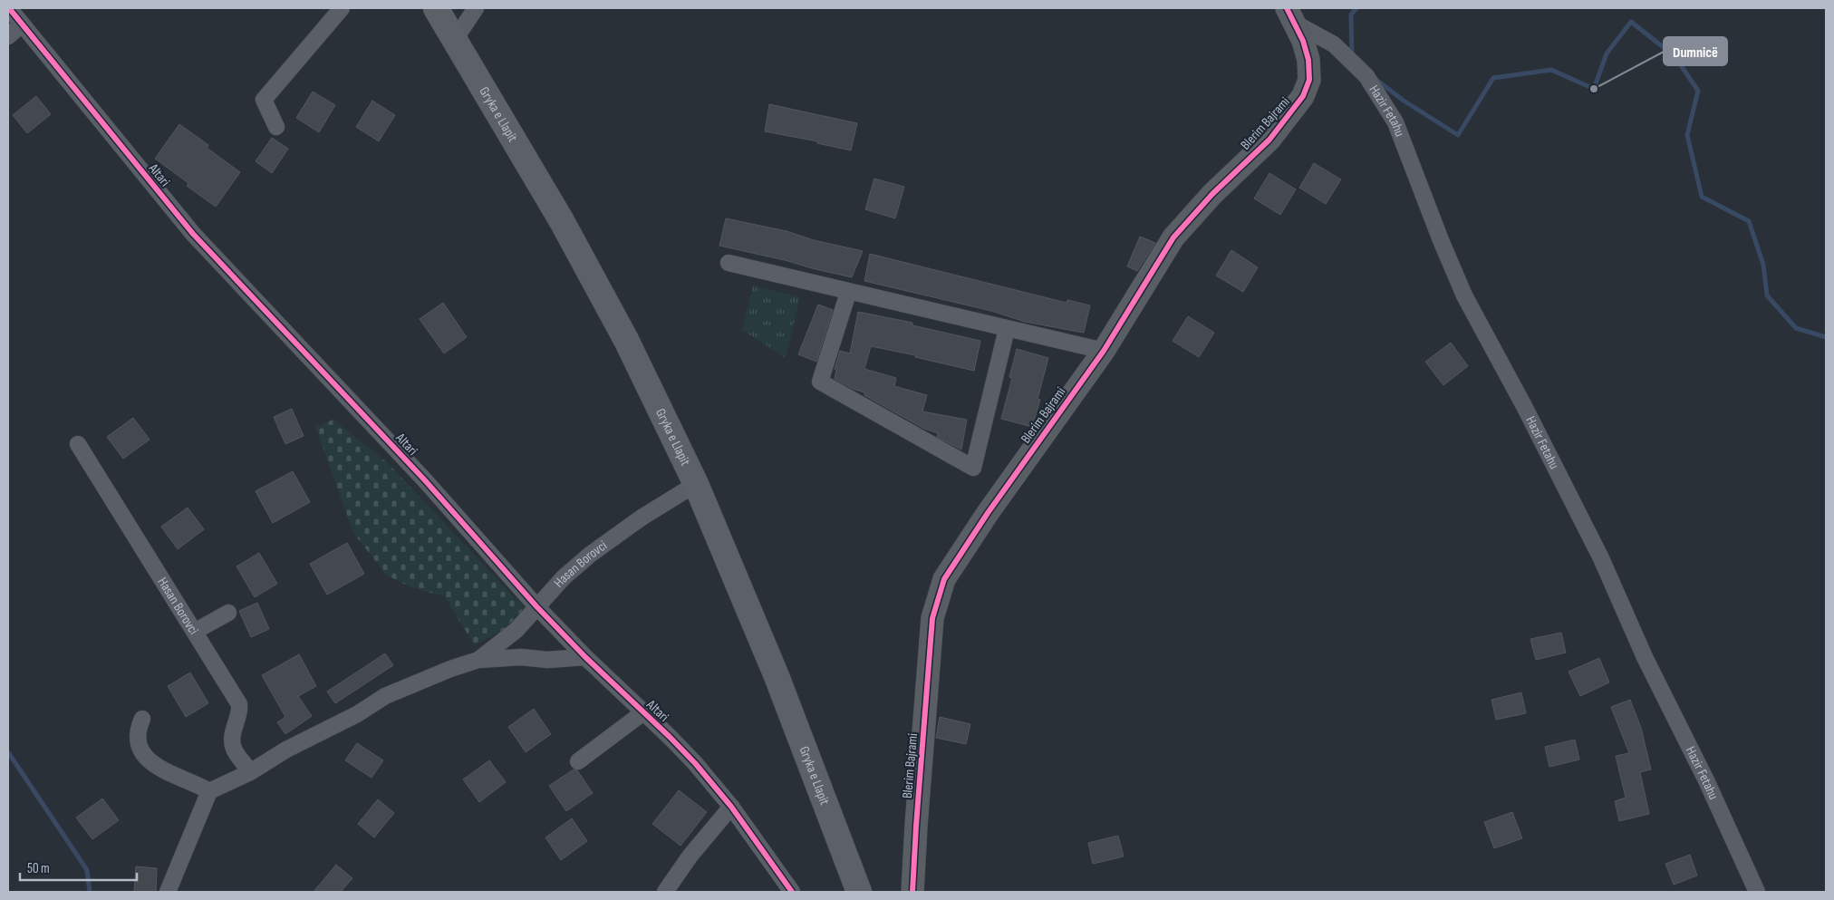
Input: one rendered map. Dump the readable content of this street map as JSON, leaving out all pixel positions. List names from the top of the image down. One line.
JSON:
{"streets":{"main road":["Gryka e Llapit"],"street":["Hazir Fetahu","Blerim Bajrami","Altari","Hasan Borovci"]},"crossings":[["Hazir Fetahu","Blerim Bajrami"],["Gryka e Llapit","Hasan Borovci"],["Altari","Hasan Borovci"]],"places":["Dumnicë"],"scale_bar":"50 m"}
